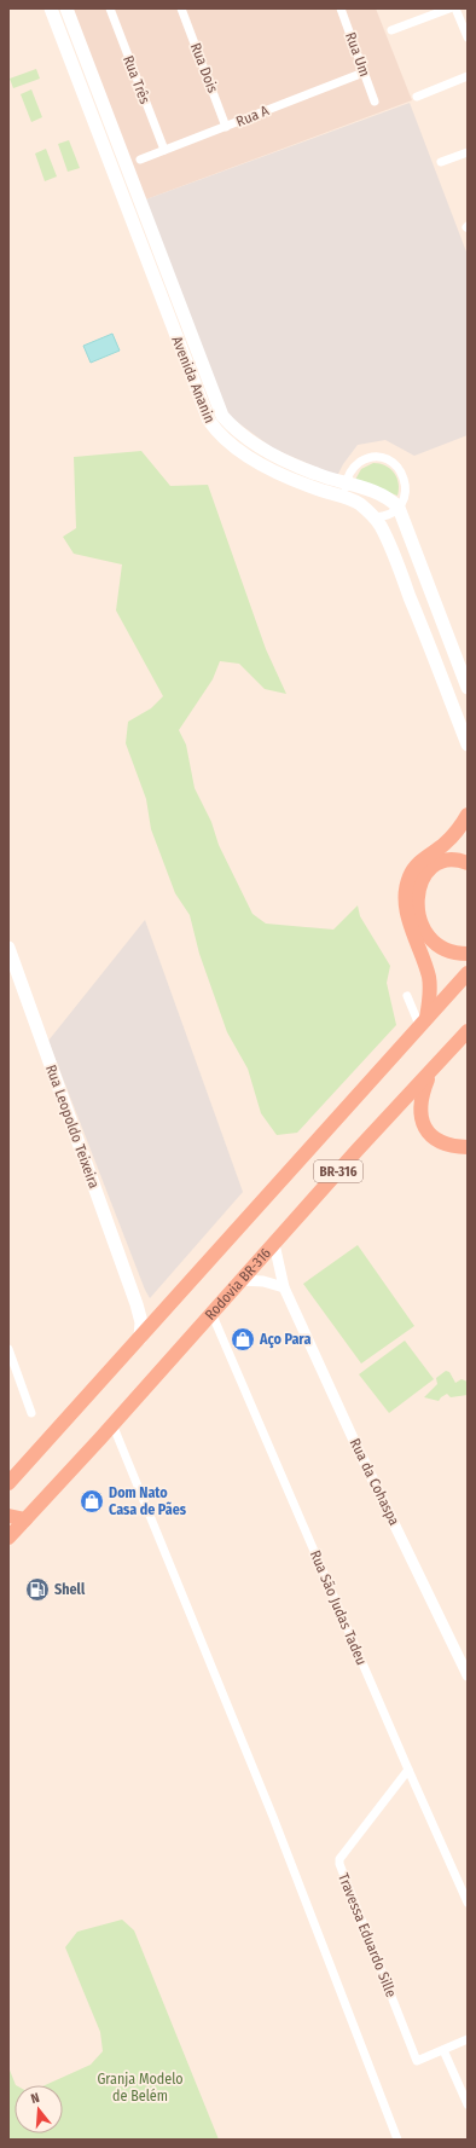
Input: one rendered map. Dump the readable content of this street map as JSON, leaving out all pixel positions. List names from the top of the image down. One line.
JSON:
{"streets":{"highway":["BR-316","Rodovia BR-316"],"main road":["Avenida Ananin","Rua Leopoldo Teixeira"],"street":["Rua Um","Rua Dois","Rua Três","Rua A","Rua da Cohaspa","Rua São Judas Tadeu","Travessa Eduardo Sille"]},"crossings":[["Rua Um","Rua A"],["Rua Dois","Rua A"],["Rua Três","Rua A"],["Rua Leopoldo Teixeira","BR-316"],["Rodovia BR-316","Rua da Cohaspa"],["Rodovia BR-316","Rua São Judas Tadeu"],["Rua São Judas Tadeu","Travessa Eduardo Sille"]],"parks":["Granja Modelo de Belém"],"places":{"shop":["Aço Para","Dom Nato Casa de Pães"],"fuel station":["Shell"]},"north":"top"}
